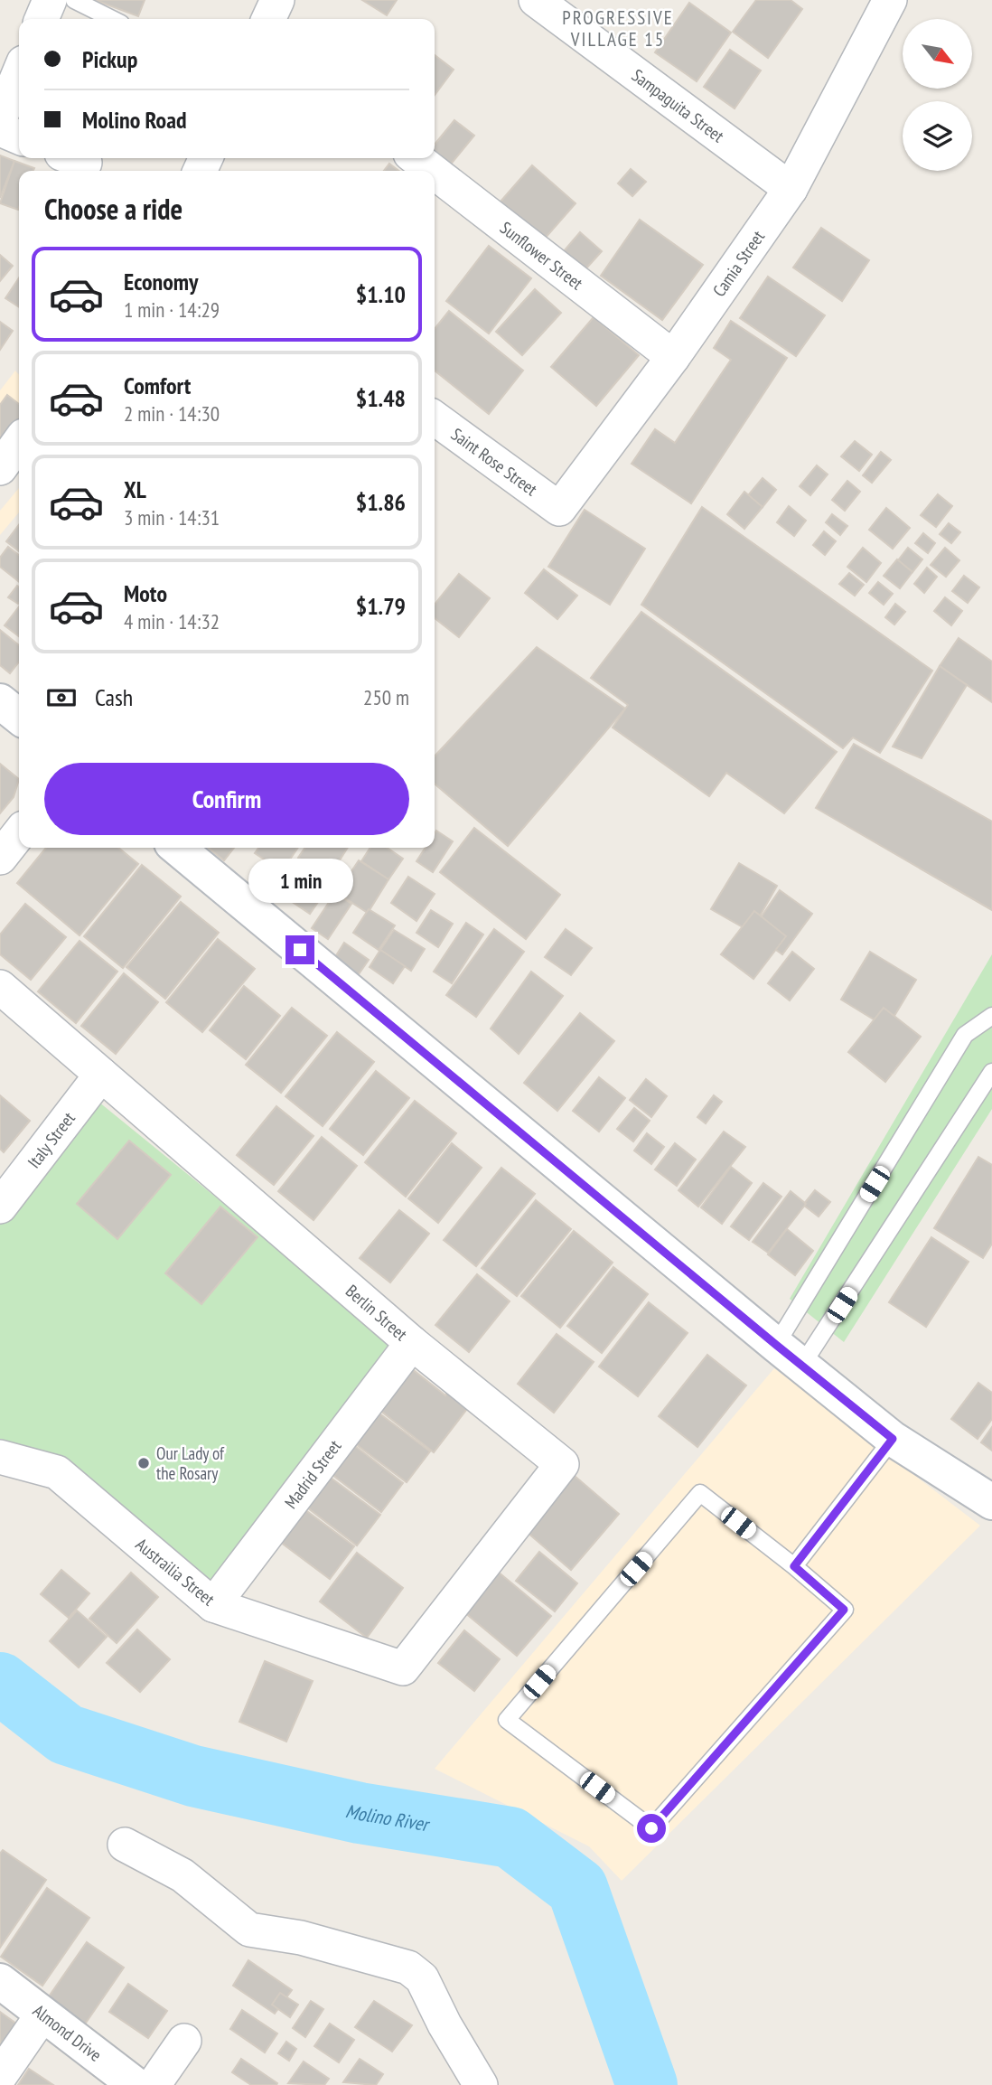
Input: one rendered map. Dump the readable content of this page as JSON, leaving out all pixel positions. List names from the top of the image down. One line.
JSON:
{"streets":{"main road":["Almond Drive"],"street":["Sampaguita Street","Sunflower Street","Camia Street","Saint Rose Street","Italy Street","Berlin Street","Madrid Street","Austrailia Street"]},"crossings":[["Sampaguita Street","Camia Street"],["Sunflower Street","Camia Street"],["Camia Street","Saint Rose Street"],["Italy Street","Berlin Street"],["Berlin Street","Madrid Street"],["Berlin Street","Austrailia Street"],["Madrid Street","Austrailia Street"]],"districts":["PROGRESSIVE VILLAGE 15"],"water":["Molino River"],"places":["Our Lady of the Rosary"],"north":"bottom right","page":{"banner":["Pickup","Molino Road"],"heading":"Choose a ride","list":[{"name":"Economy","note":"1 min · 14:29","value":"$1.10"},{"name":"Comfort","note":"2 min · 14:30","value":"$1.48"},{"name":"XL","note":"3 min · 14:31","value":"$1.86"},{"name":"Moto","note":"4 min · 14:32","value":"$1.79"}],"pay":["Cash","250 m"],"buttons":"Confirm","bubble":"1 min"}}
